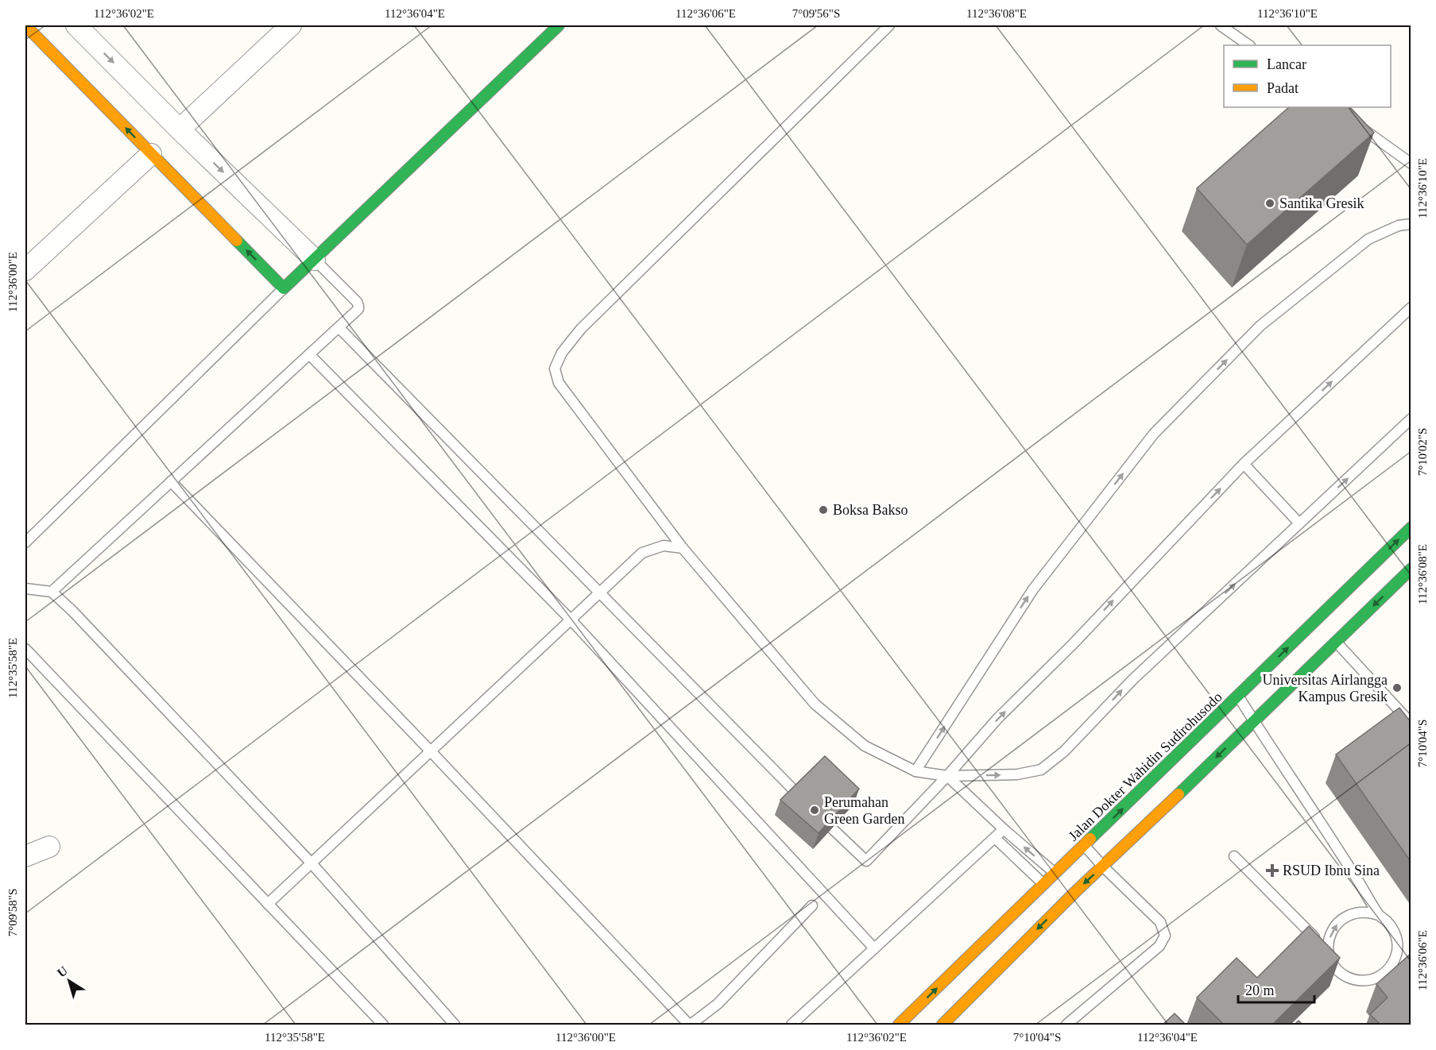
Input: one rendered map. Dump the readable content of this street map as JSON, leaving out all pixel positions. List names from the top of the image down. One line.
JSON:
{"streets":{"main road":["Jalan Dokter Wahidin Sudirohusodo"]},"places":{"other":["Santika Gresik","Boksa Bakso","Universitas Airlangga Kampus Gresik","Perumahan Green Garden"],"health":["RSUD Ibnu Sina"]},"legend":["Lancar","Padat"],"scale_bar":"20 m","north":"top left","coordinates":["112°36'02\"E","112°36'04\"E","112°36'06\"E","7°09'56\"S","112°36'08\"E","112°36'10\"E","112°36'00\"E","7°10'02\"S","112°35'58\"E","7°10'04\"S","7°09'58\"S"]}
